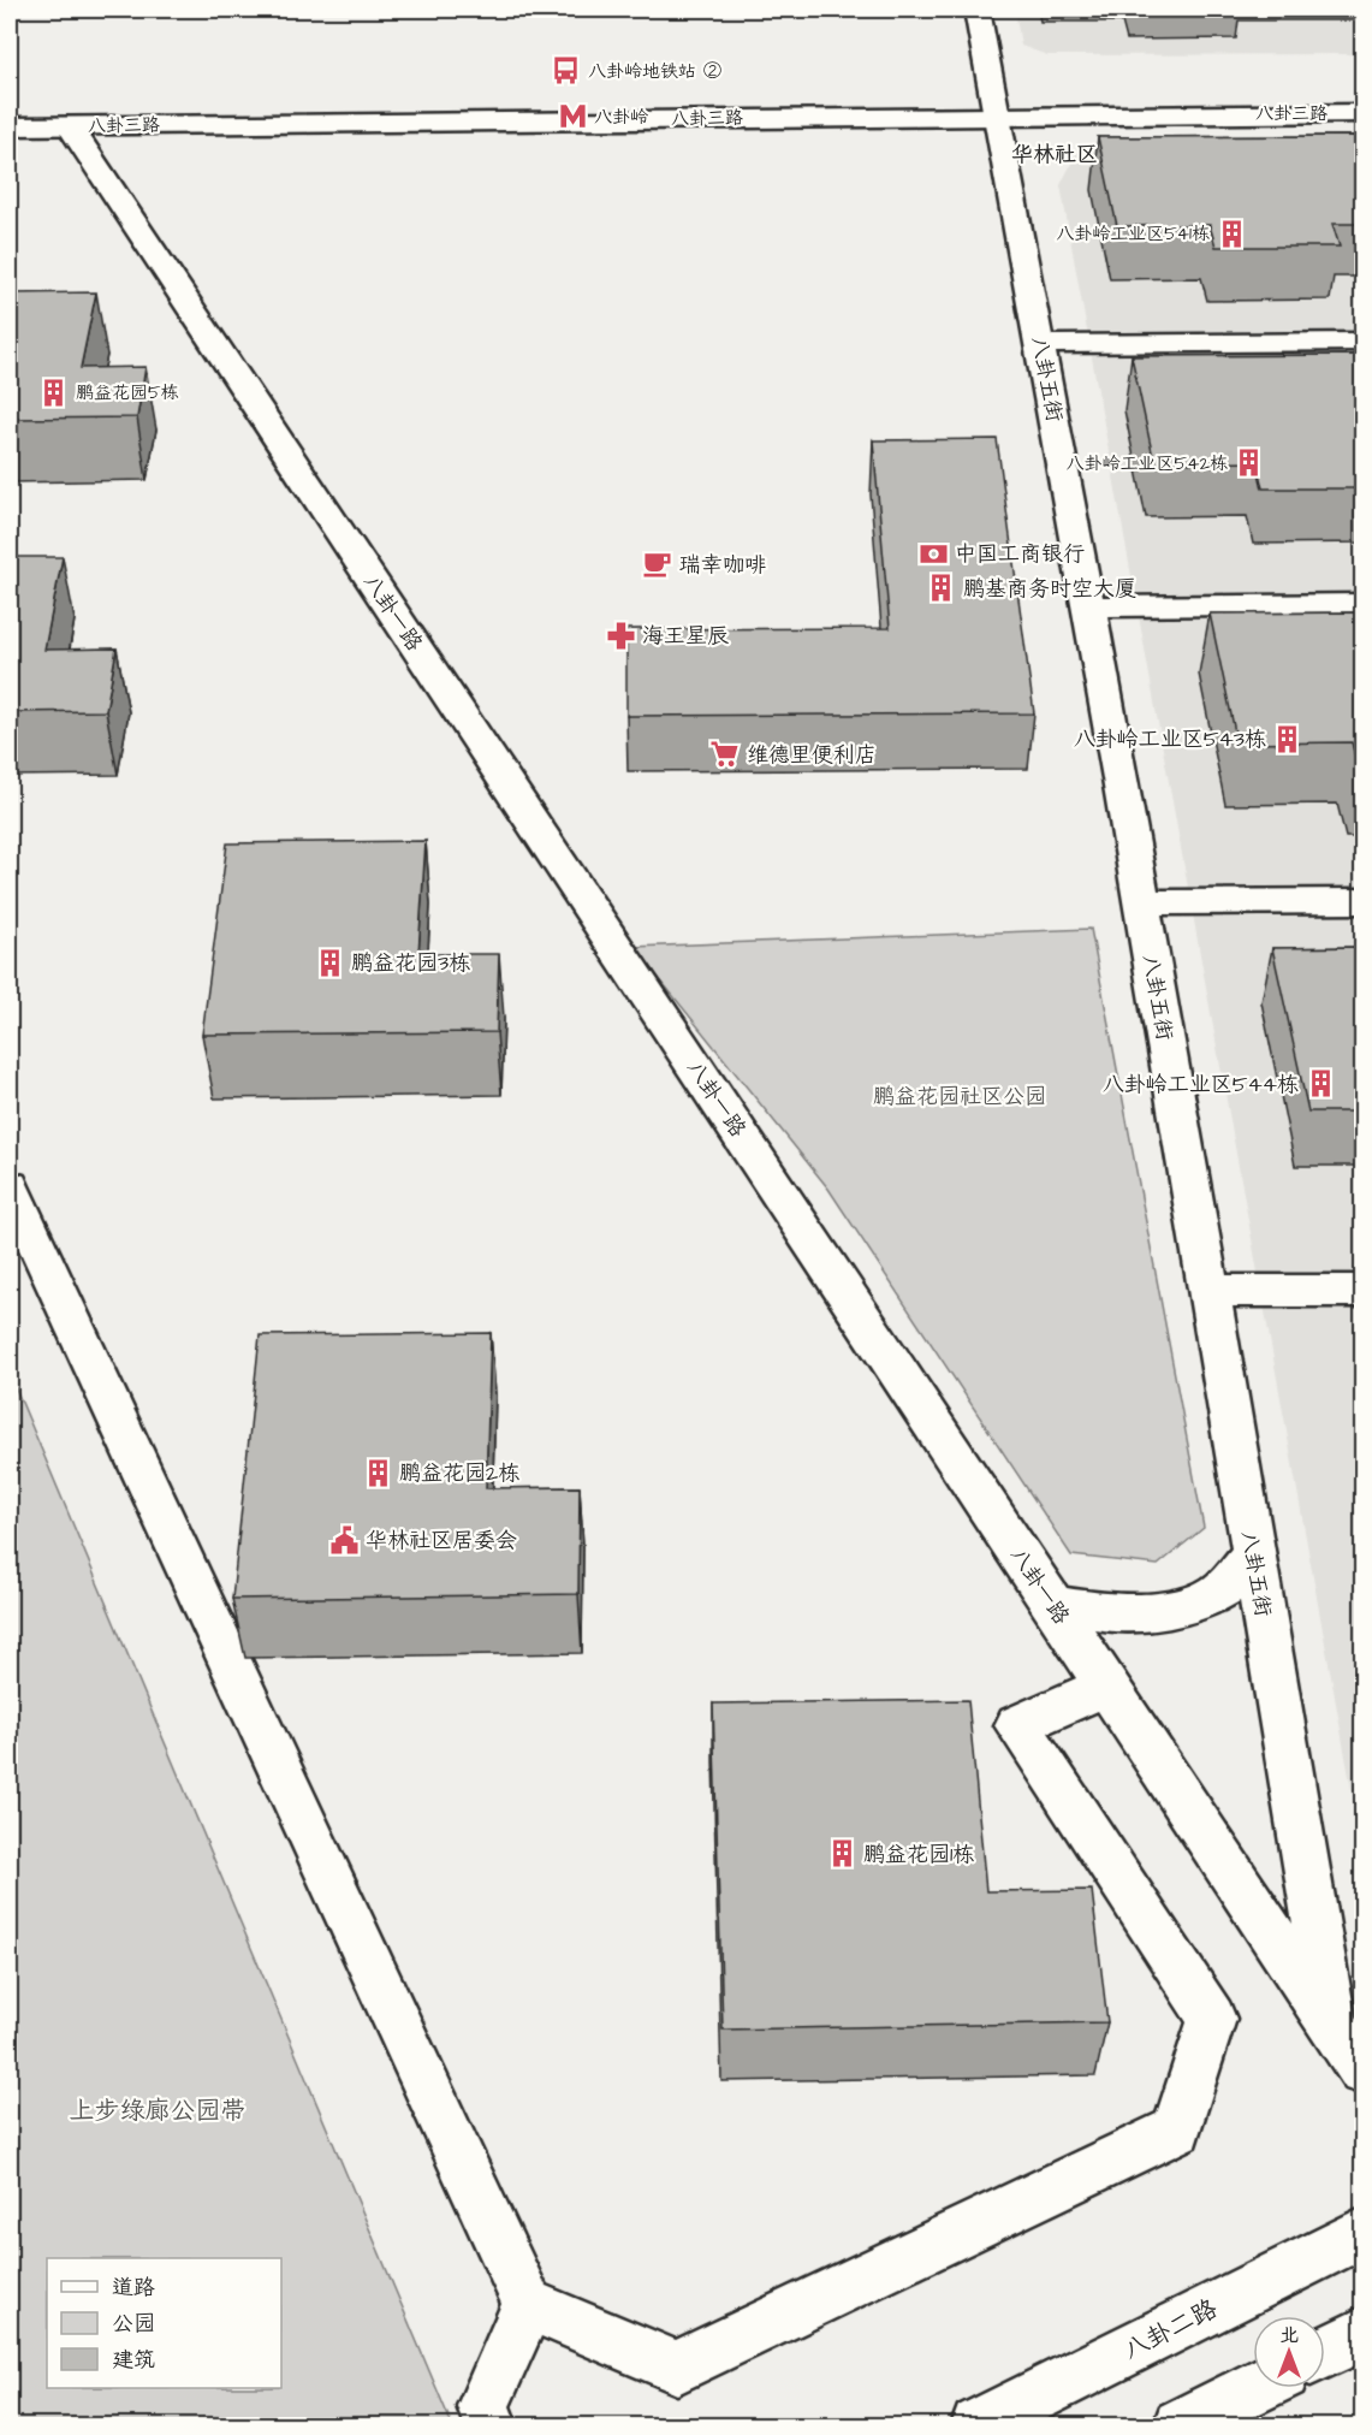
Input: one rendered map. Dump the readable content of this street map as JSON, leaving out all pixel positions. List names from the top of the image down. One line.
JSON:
{"streets":{"street":["八卦三路","八卦五街","八卦一路","八卦二路"]},"crossings":[["八卦三路","八卦五街"],["八卦三路","八卦一路"],["八卦五街","八卦一路"]],"districts":["华林社区"],"parks":["鹏益花园社区公园","上步绿廊公园带"],"places":{"bus stop":["八卦岭地铁站 ②"],"metro station":["八卦岭"],"building":["八卦岭工业区541栋","鹏益花园5栋","八卦岭工业区542栋","鹏基商务时空大厦","八卦岭工业区543栋","鹏益花园3栋","八卦岭工业区544栋","鹏益花园2栋","鹏益花园1栋"],"bank":["中国工商银行"],"cafe":["瑞幸咖啡"],"pharmacy":["海王星辰"],"supermarket":["维德里便利店"],"public building":["华林社区居委会"]},"legend":["道路","公园","建筑"],"north":"top"}
